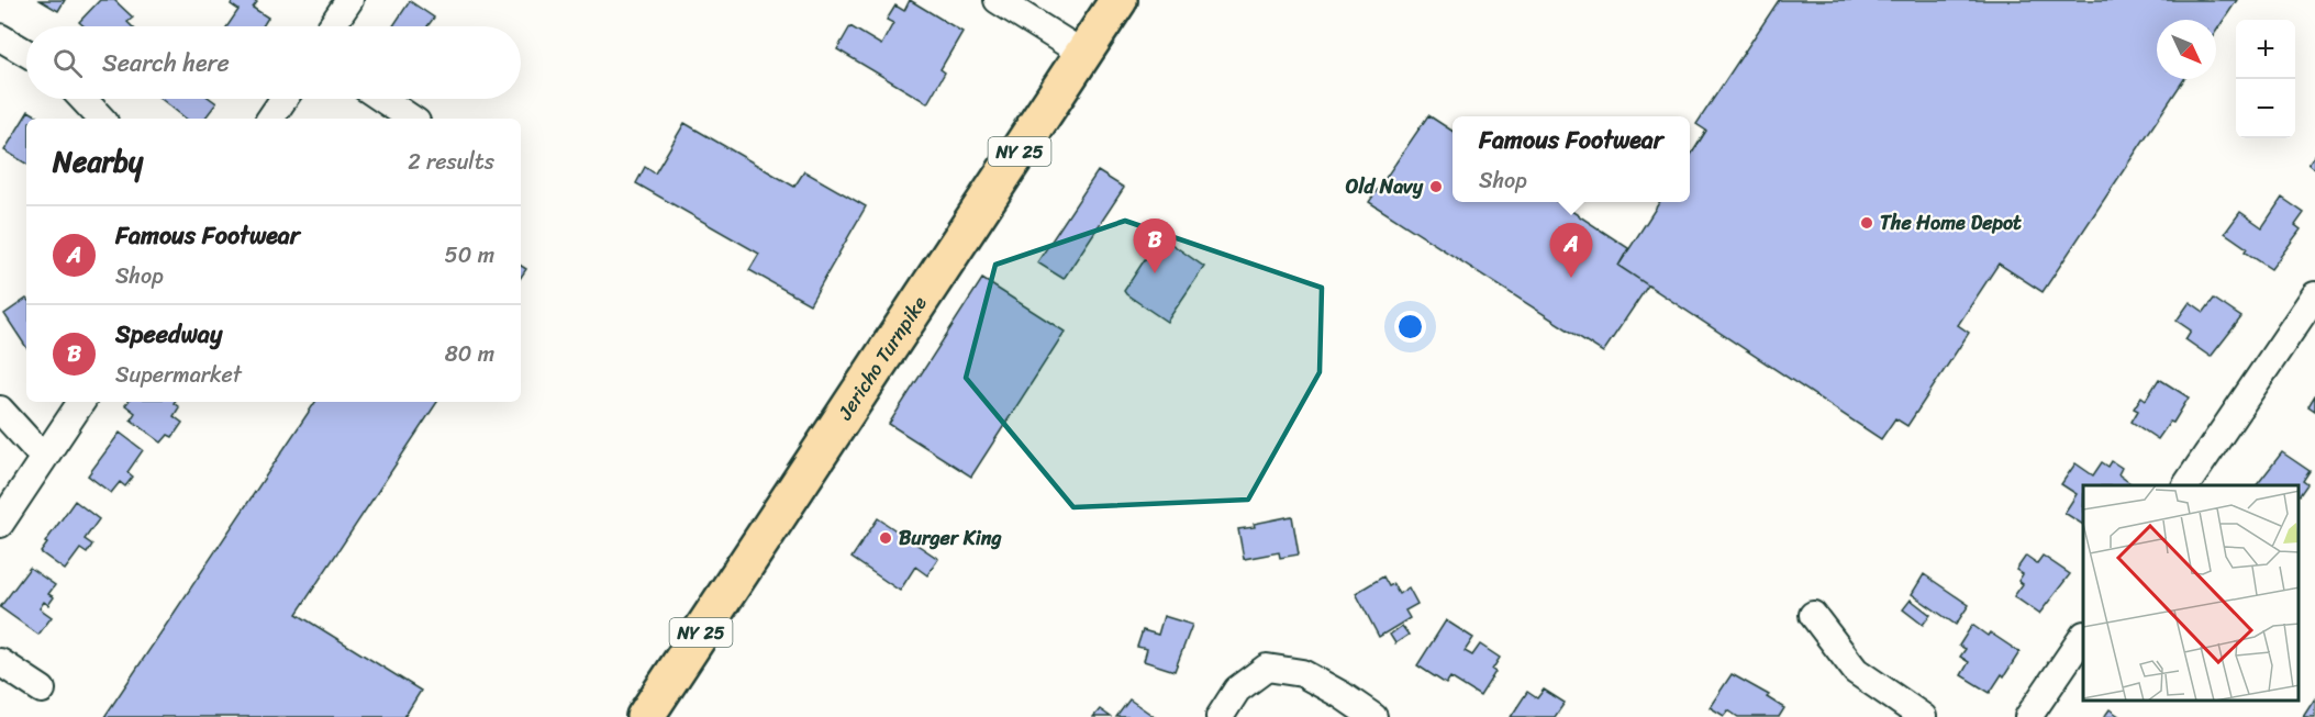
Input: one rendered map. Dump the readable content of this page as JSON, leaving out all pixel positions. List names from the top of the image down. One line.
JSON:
{"streets":{"main road":["NY 25","Jericho Turnpike"]},"places":["Old Navy","The Home Depot","Burger King"],"north":"bottom right","page":{"map_buttons":["+","−"],"search":"Search here","popup":["Famous Footwear","Shop"],"heading":["Nearby","2 results"],"list":[{"mark":"A","name":"Famous Footwear","note":"Shop","value":"50 m"},{"mark":"B","name":"Speedway","note":"Supermarket","value":"80 m"}],"pins":["B","A"]}}
